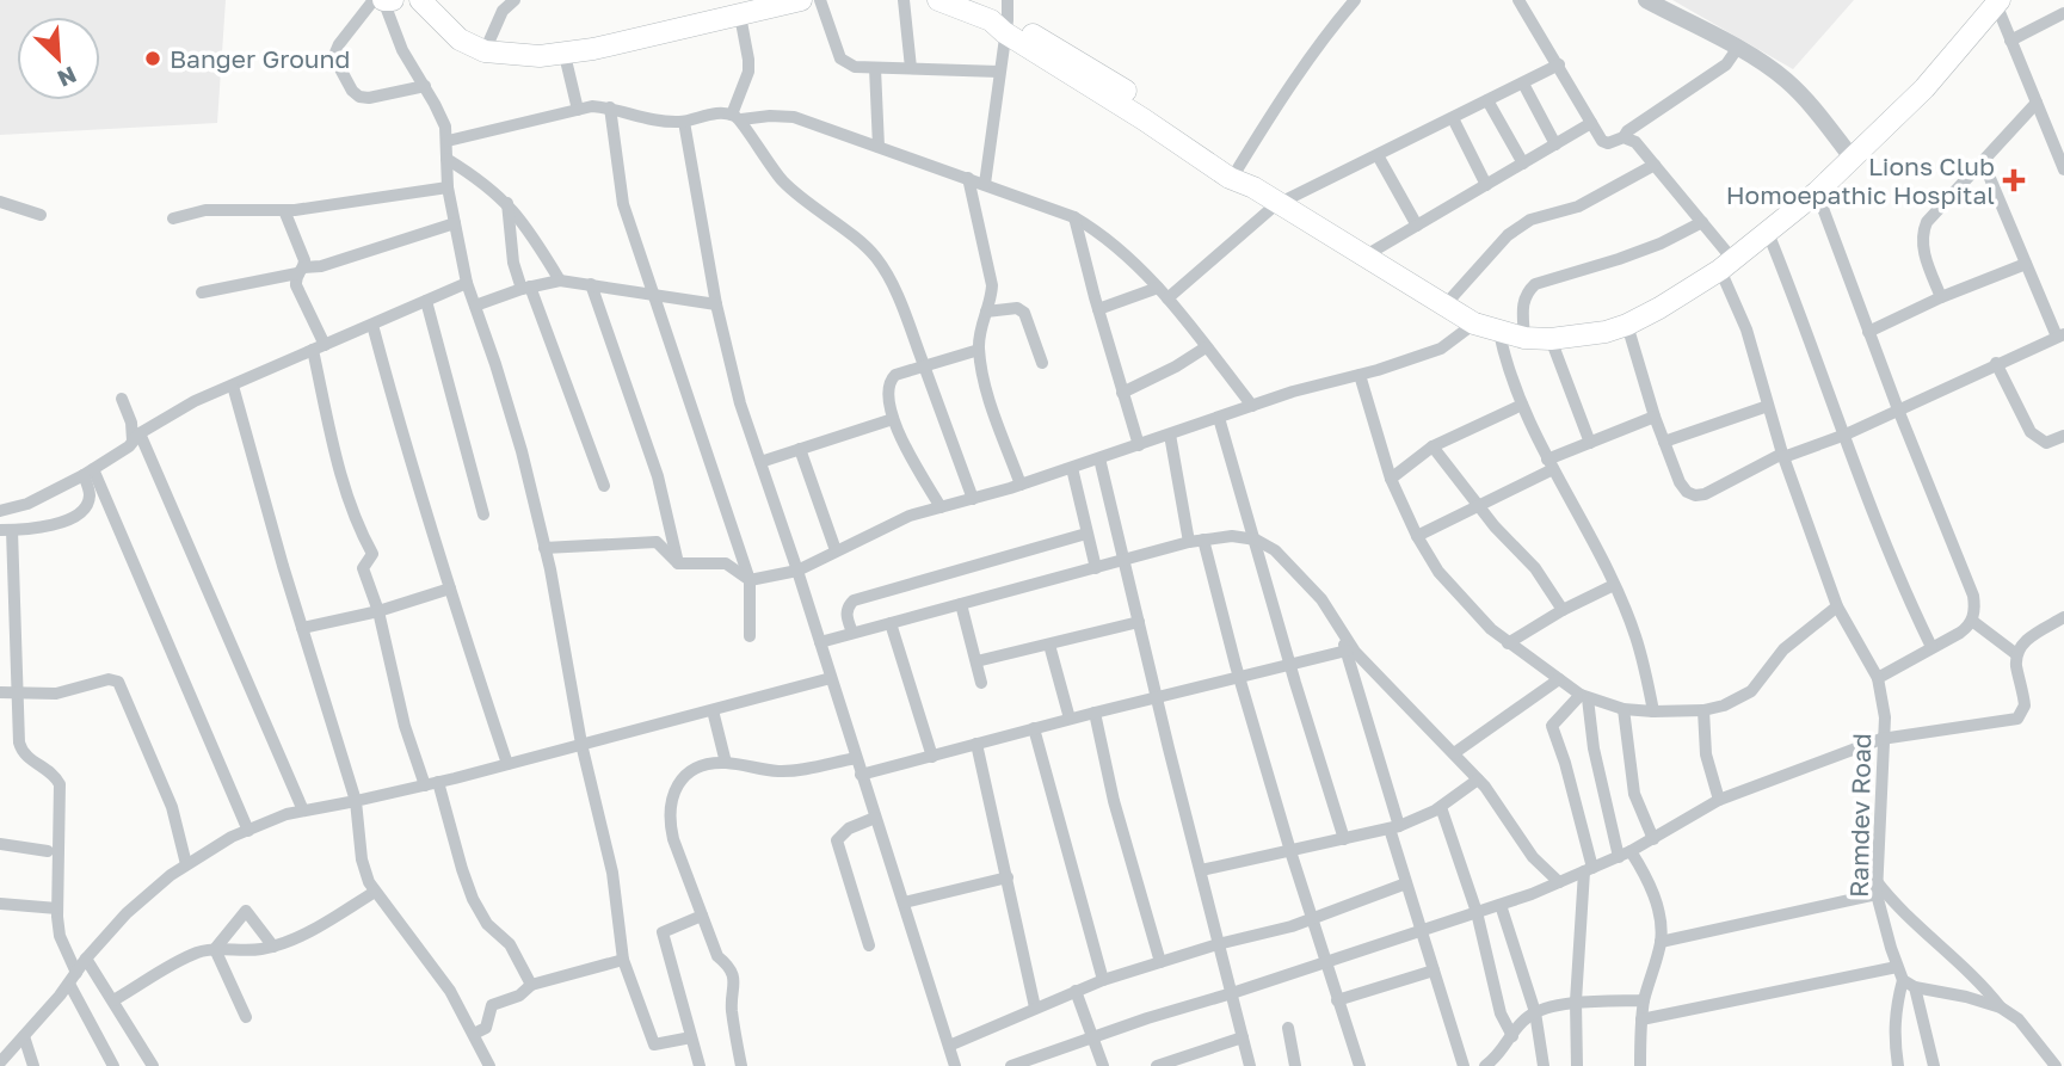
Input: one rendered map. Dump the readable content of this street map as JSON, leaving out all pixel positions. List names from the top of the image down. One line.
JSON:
{"streets":{"street":["Ramdev Road"]},"places":{"other":["Banger Ground"],"health":["Lions Club Homoepathic Hospital"]},"north":"bottom right"}
